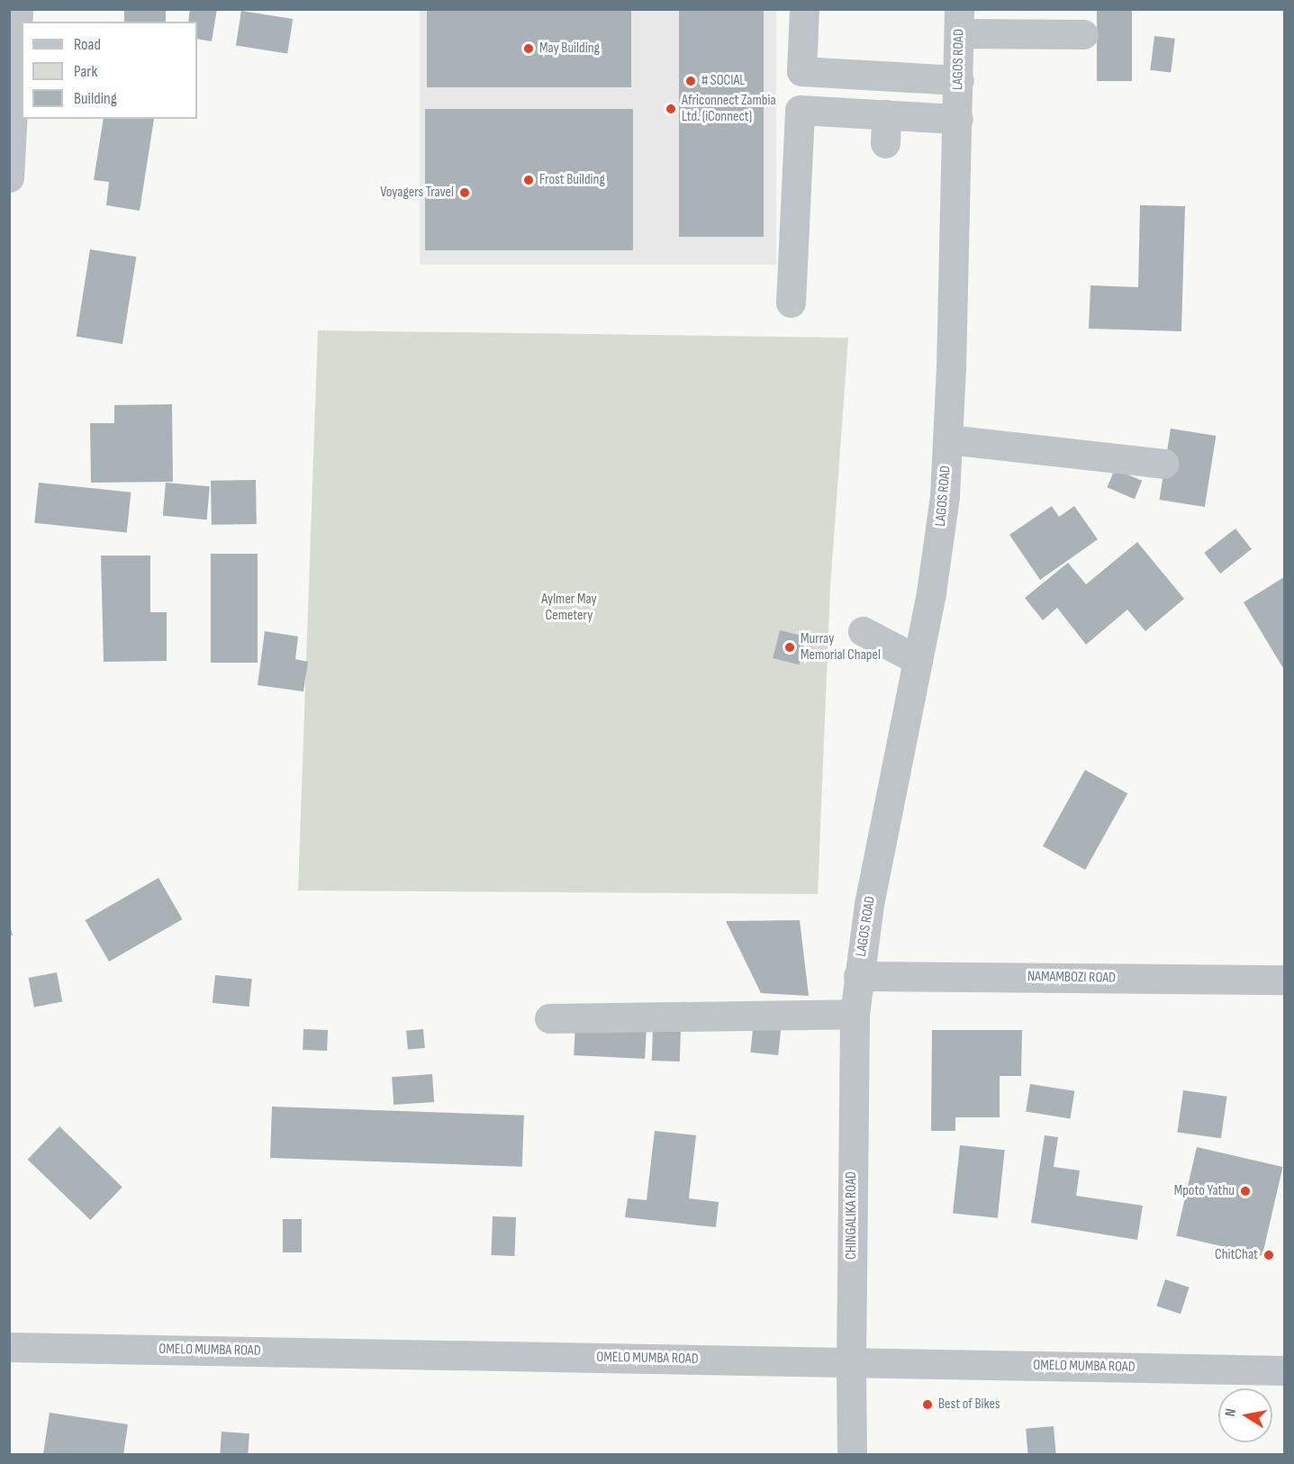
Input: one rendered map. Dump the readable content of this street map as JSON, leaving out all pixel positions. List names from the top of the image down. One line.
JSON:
{"streets":{"street":["LAGOS ROAD","NAMAMBOZI ROAD","CHINGALIKA ROAD","OMELO MUMBA ROAD"]},"crossings":[["LAGOS ROAD","NAMAMBOZI ROAD"],["LAGOS ROAD","CHINGALIKA ROAD"],["NAMAMBOZI ROAD","CHINGALIKA ROAD"],["CHINGALIKA ROAD","OMELO MUMBA ROAD"]],"parks":["Aylmer May Cemetery"],"places":["May Building","# SOCIAL","Africonnect Zambia Ltd. (iConnect)","Frost Building","Voyagers Travel","Murray Memorial Chapel","Mpoto Yathu","ChitChat","Best of Bikes"],"legend":["Road","Park","Building"],"north":"left"}
